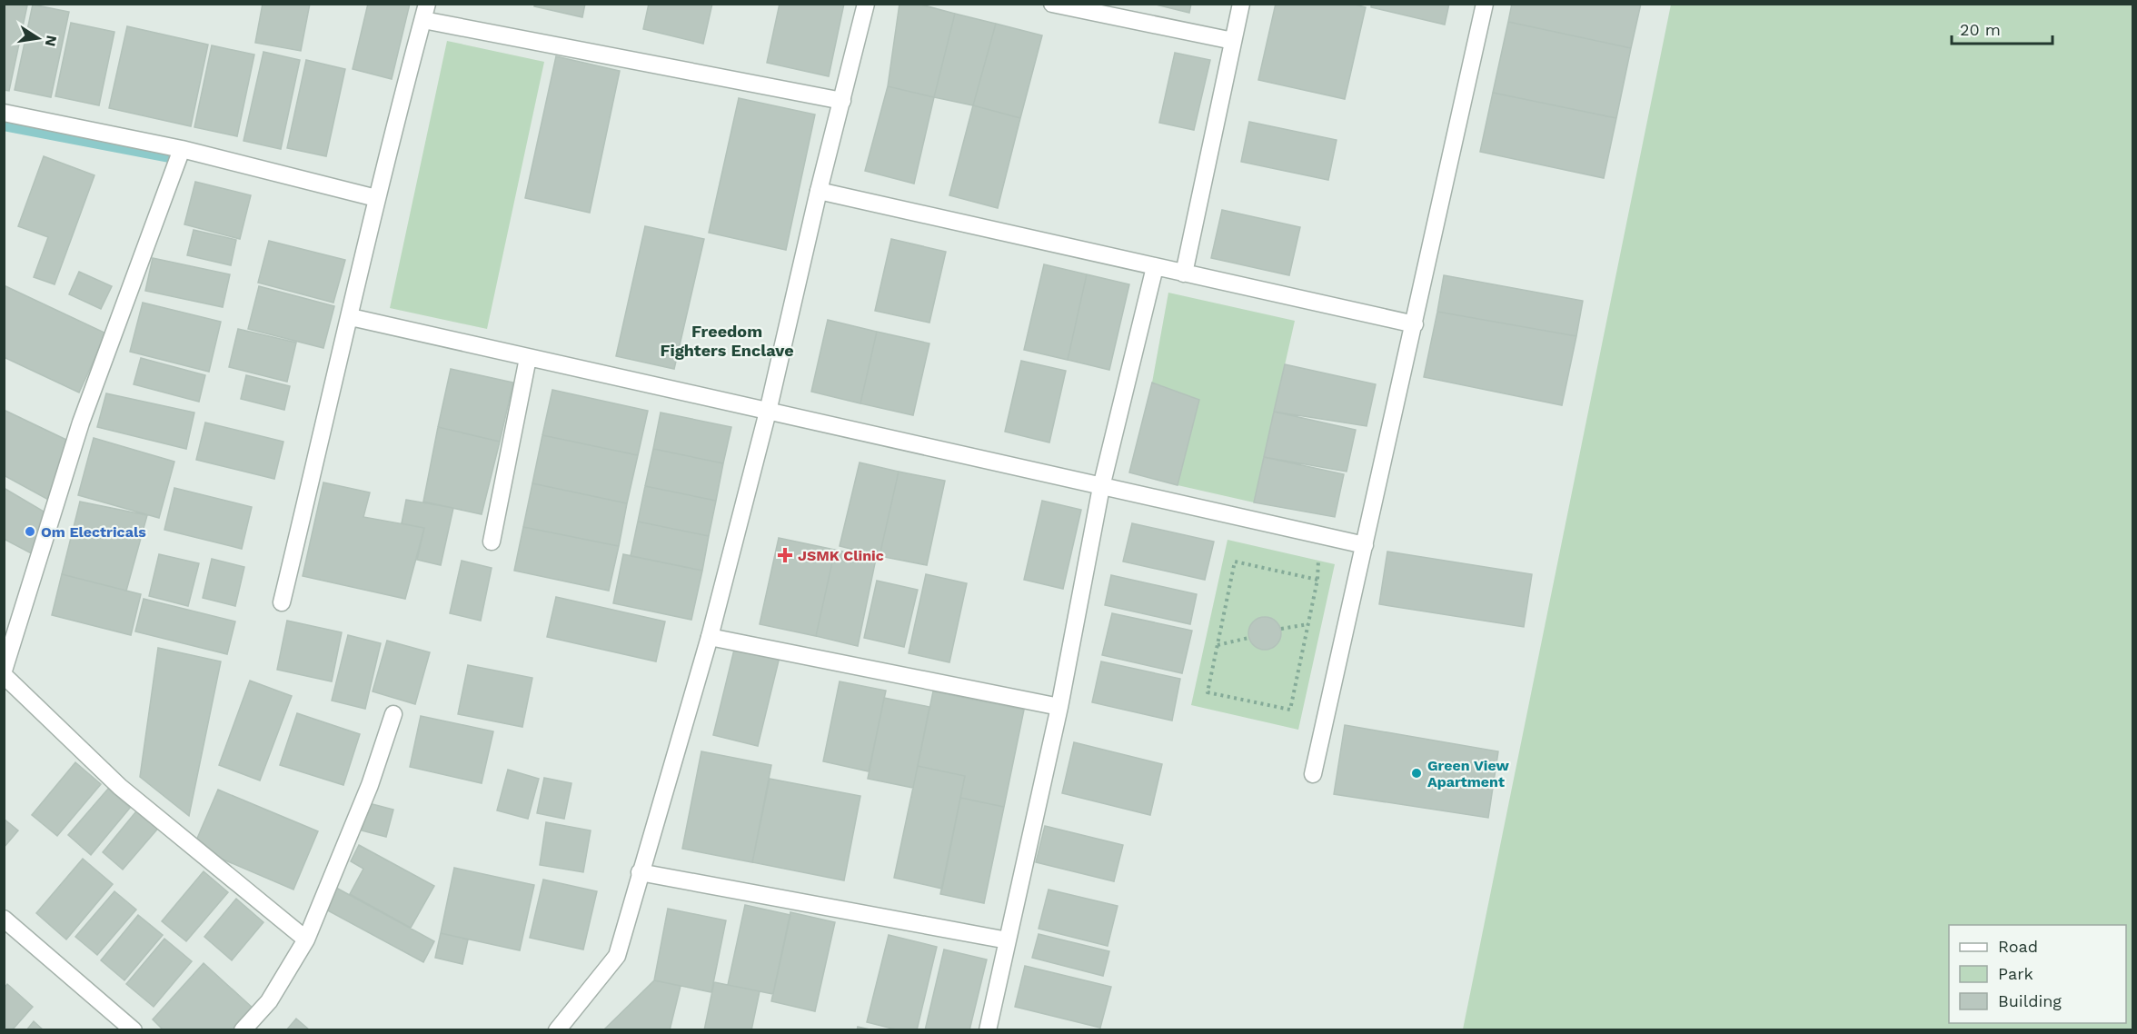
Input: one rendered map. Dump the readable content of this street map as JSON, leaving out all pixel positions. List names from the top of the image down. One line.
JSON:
{"districts":["Freedom Fighters Enclave"],"places":{"other":["Om Electricals","Green View Apartment"],"health":["JSMK Clinic"]},"legend":["Road","Park","Building"],"scale_bar":"20 m","north":"right"}
